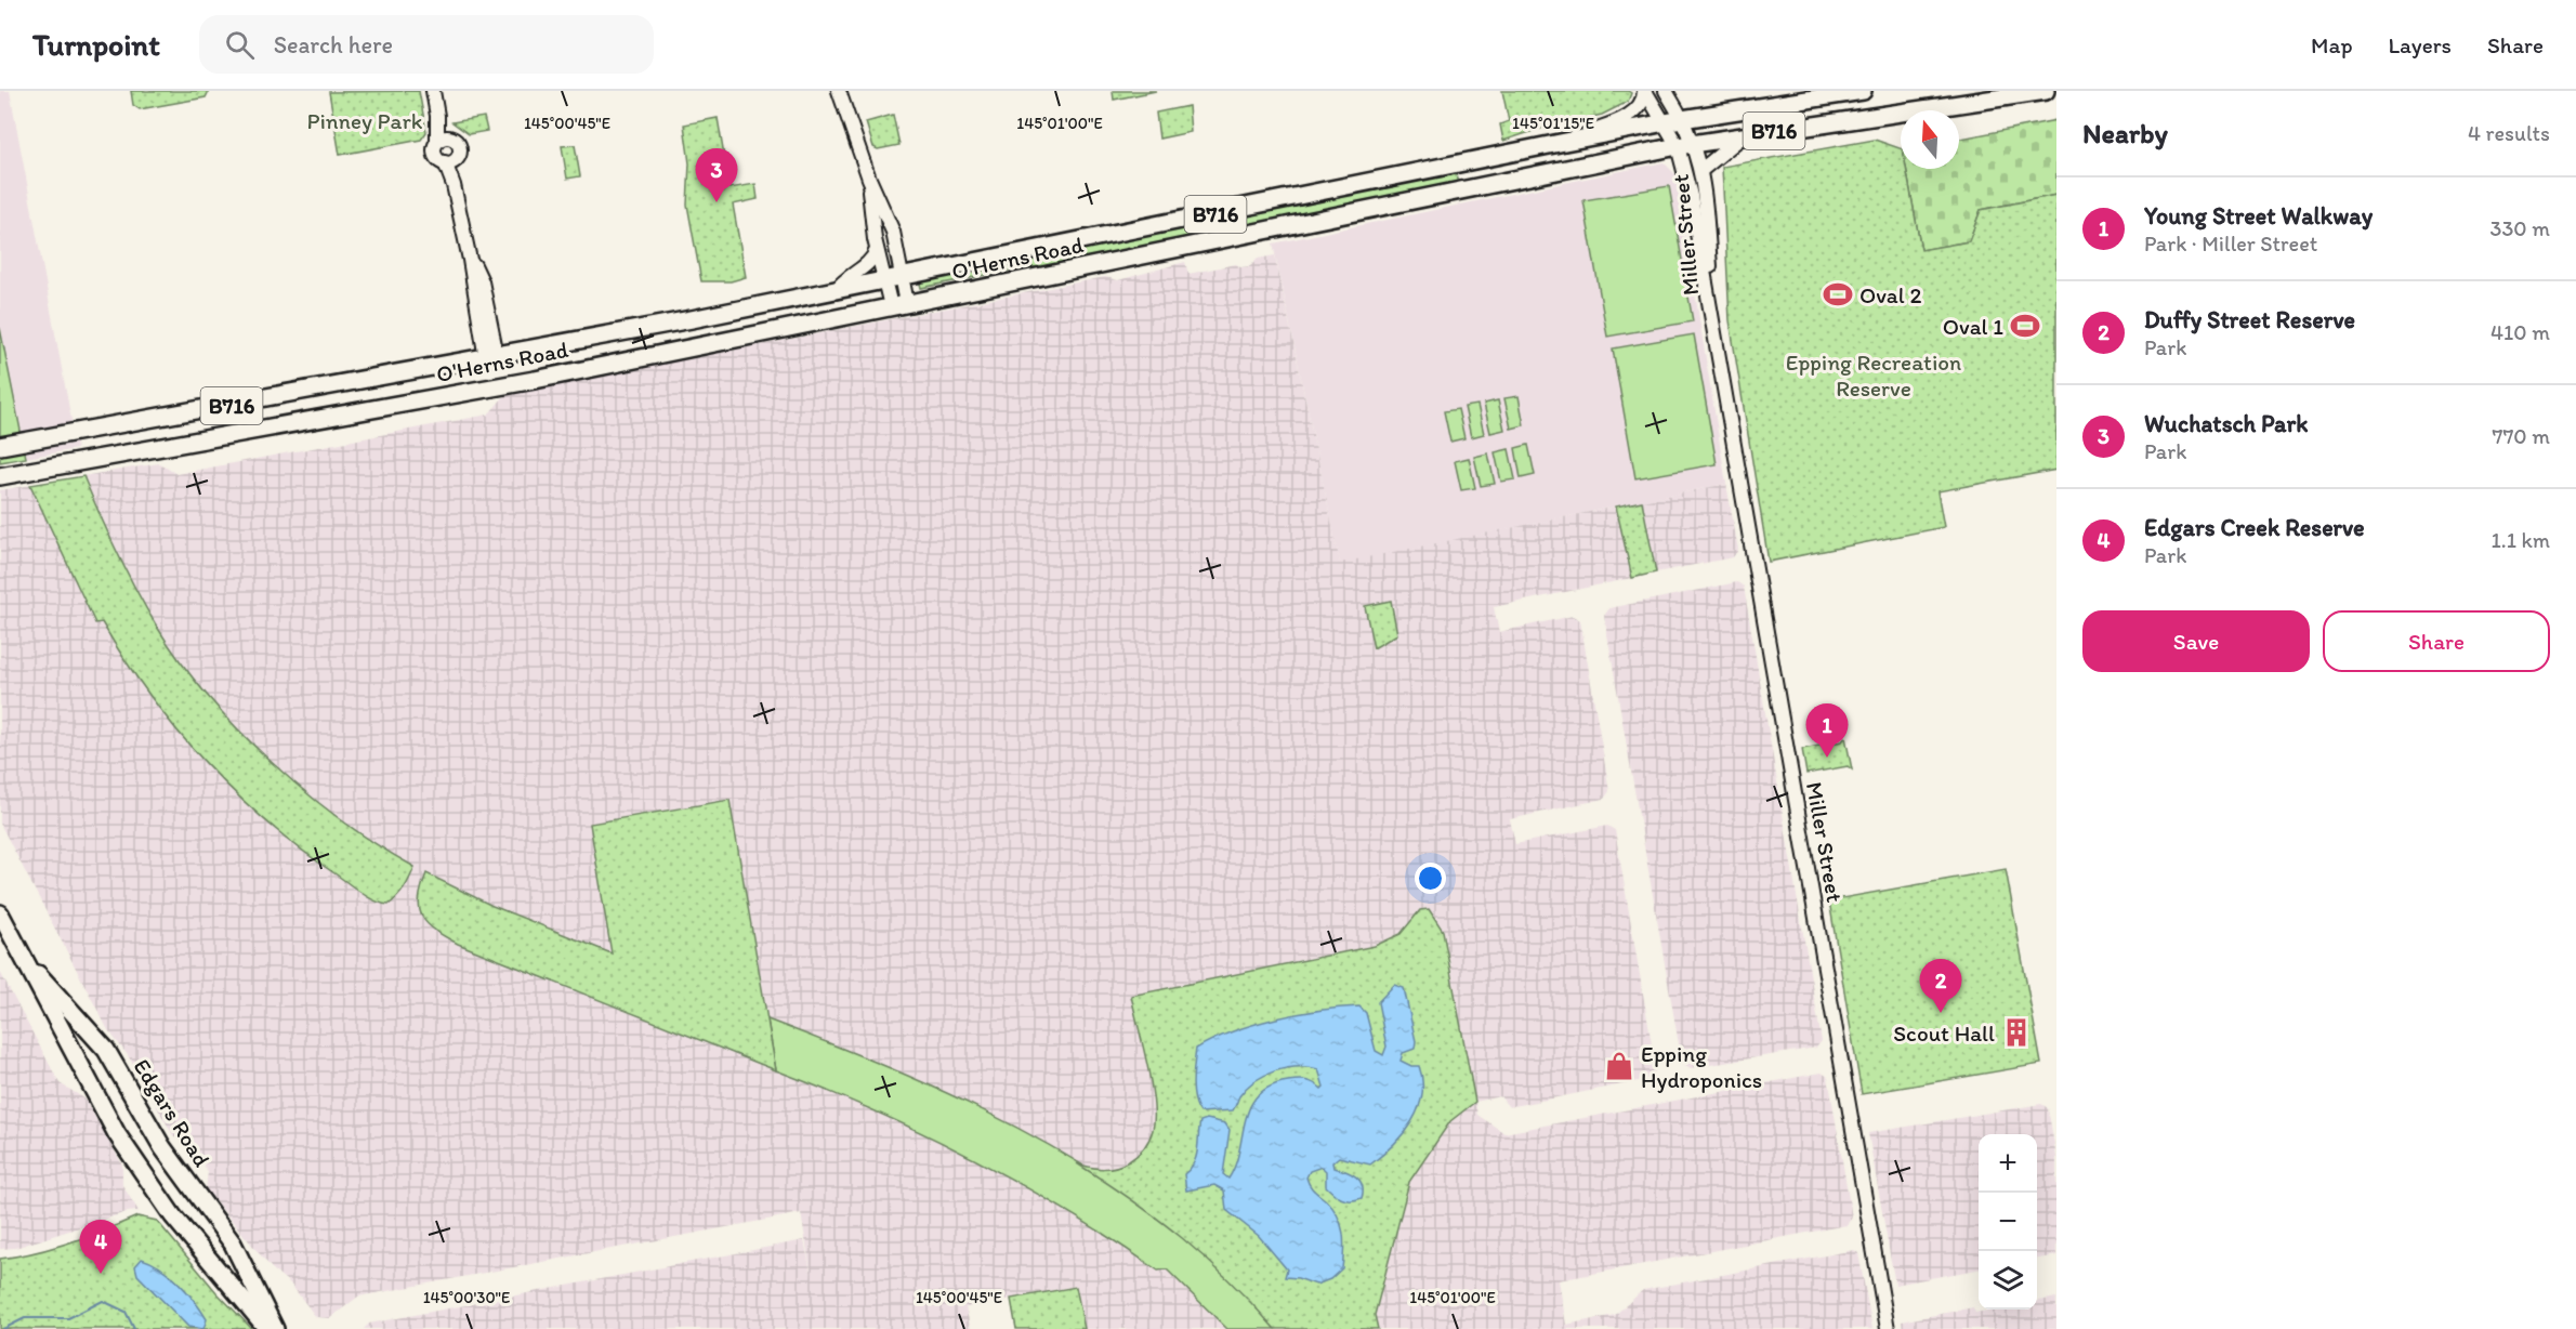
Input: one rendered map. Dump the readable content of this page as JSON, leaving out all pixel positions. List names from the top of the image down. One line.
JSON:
{"streets":{"main road":["B716","O'Herns Road","Edgars Road"],"street":["Miller Street"]},"crossings":[["Miller Street","O'Herns Road"]],"parks":["Pinney Park","Epping Recreation Reserve"],"places":{"sports":["Oval 2","Oval 1"],"building":["Scout Hall"],"shop":["Epping Hydroponics"]},"north":"top","page":{"header":"Turnpoint","search":"Search here","nav":["Map","Layers","Share"],"heading":["Nearby","4 results"],"pins":["3","1","2","4"],"list":[{"mark":"1","name":"Young Street Walkway","note":"Park · Miller Street","value":"330 m"},{"mark":"2","name":"Duffy Street Reserve","note":"Park","value":"410 m"},{"mark":"3","name":"Wuchatsch Park","note":"Park","value":"770 m"},{"mark":"4","name":"Edgars Creek Reserve","note":"Park","value":"1.1 km"}],"buttons":["Save","Share"],"map_buttons":["+","−"]},"coordinates":["145°00'45\"E","145°01'00\"E","145°01'15\"E","145°00'30\"E"]}
